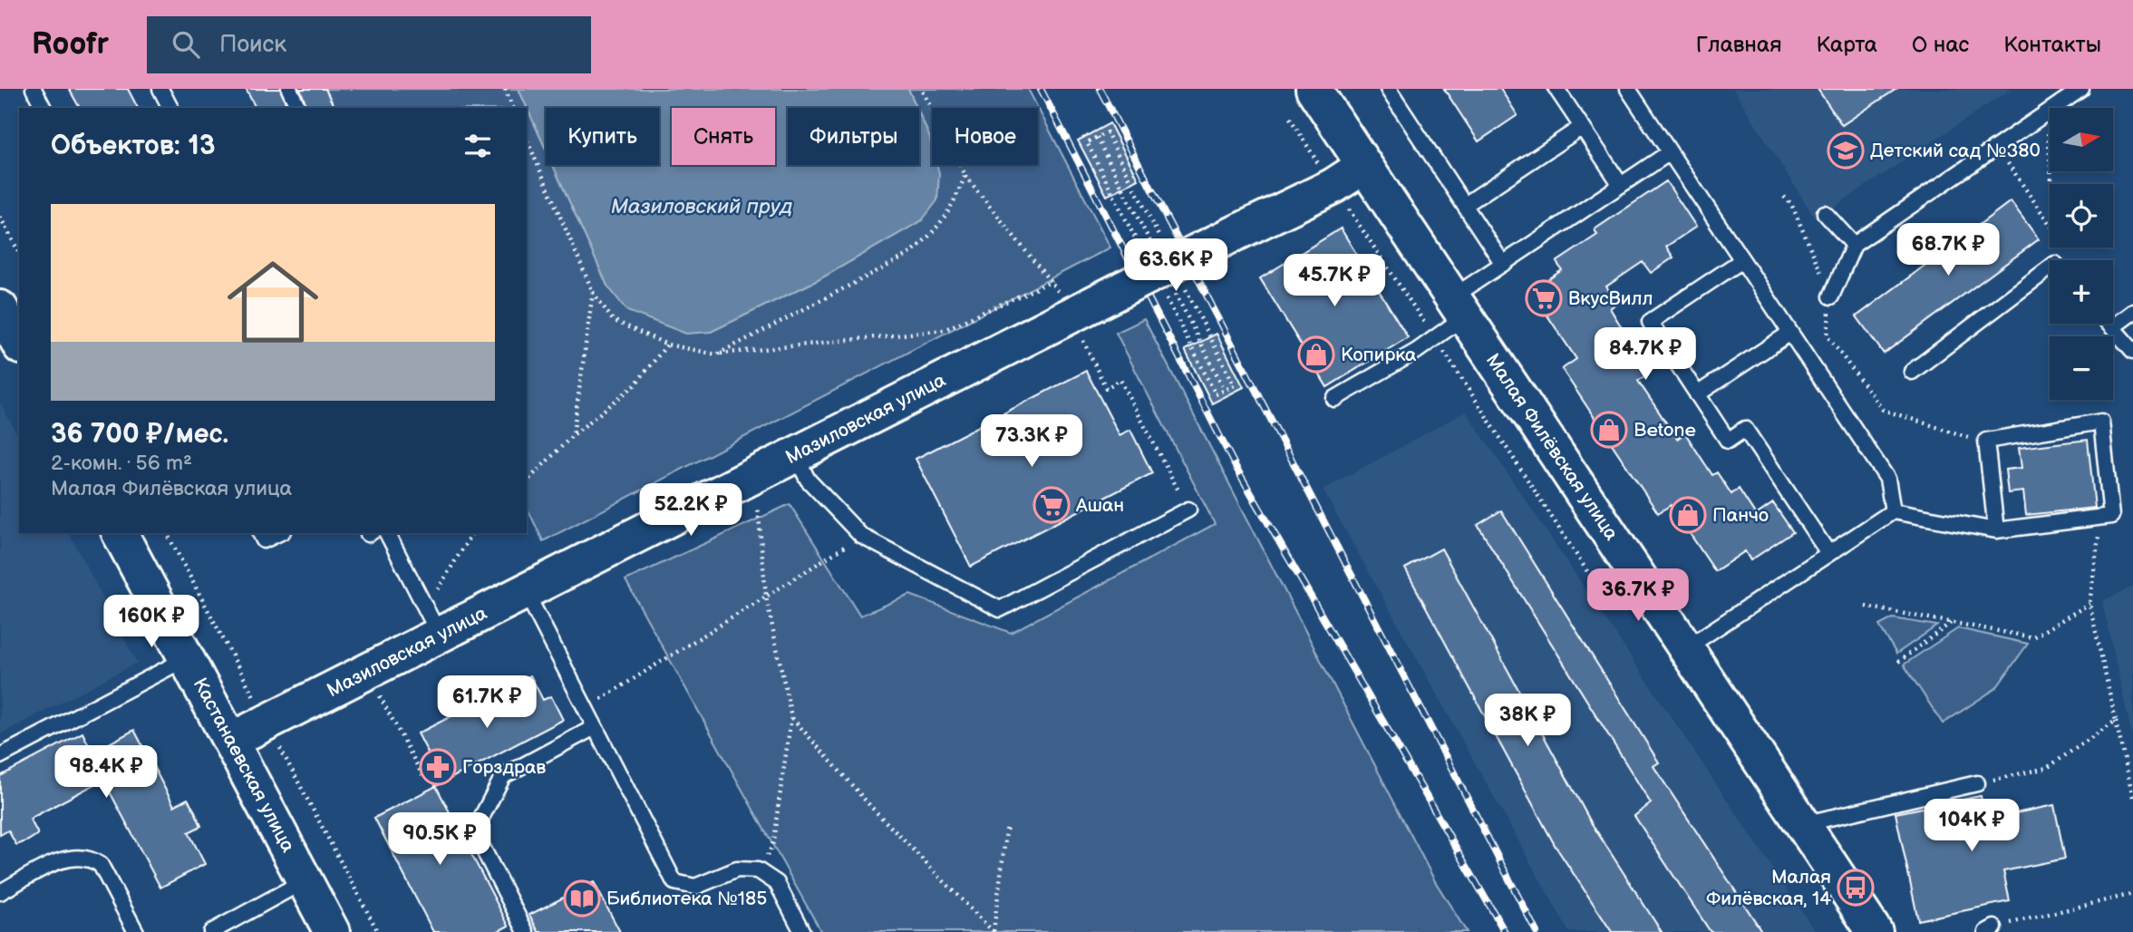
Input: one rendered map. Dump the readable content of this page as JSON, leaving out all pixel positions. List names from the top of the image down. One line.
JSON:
{"streets":{"street":["Мазиловская улица","Малая Филёвская улица","Кастанаевская улица"]},"crossings":[["Мазиловская улица","Малая Филёвская улица"],["Мазиловская улица","Кастанаевская улица"]],"water":["Мазиловский пруд"],"places":{"school or university":["Детский сад №380"],"supermarket":["ВкусВилл","Ашан"],"shop":["Копирка","Betone","Панчо"],"pharmacy":["Горздрав"],"bus stop":["Малая Филёвская, 14"],"library":["Библиотека №185"]},"north":"right","page":{"header":"Roofr","search":"Поиск","nav":["Главная","Карта","О нас","Контакты"],"map_buttons":["+","−"],"chip":["Купить","Снять","Фильтры","Новое"],"heading":"Объектов: 13","list":[{"name":"36 700 ₽/мес.","note":"2-комн. · 56 m² · Малая Филёвская улица"}],"price":["68.7K ₽","63.6K ₽","45.7K ₽","84.7K ₽","73.3K ₽","52.2K ₽","36.7K ₽","160K ₽","61.7K ₽","38K ₽","98.4K ₽","104K ₽","90.5K ₽"]}}
